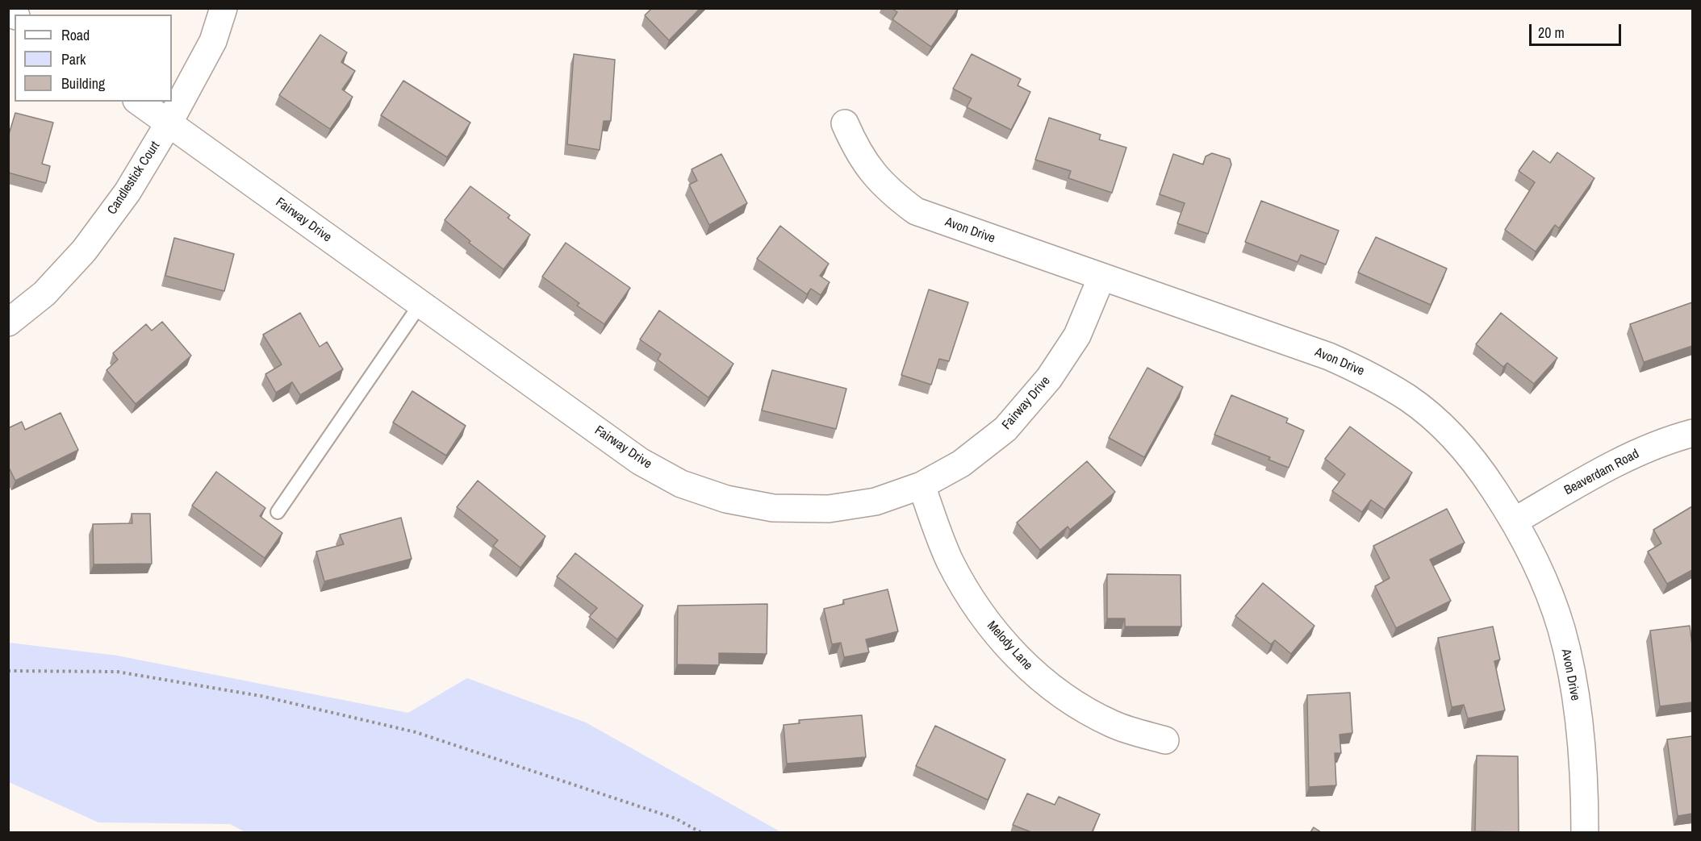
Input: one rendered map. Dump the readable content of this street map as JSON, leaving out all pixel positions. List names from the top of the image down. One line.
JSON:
{"streets":{"street":["Candlestick Court","Fairway Drive","Avon Drive","Beaverdam Road","Melody Lane"]},"crossings":[["Candlestick Court","Fairway Drive"],["Fairway Drive","Avon Drive"],["Fairway Drive","Melody Lane"],["Avon Drive","Beaverdam Road"]],"legend":["Road","Park","Building"],"scale_bar":"20 m"}
